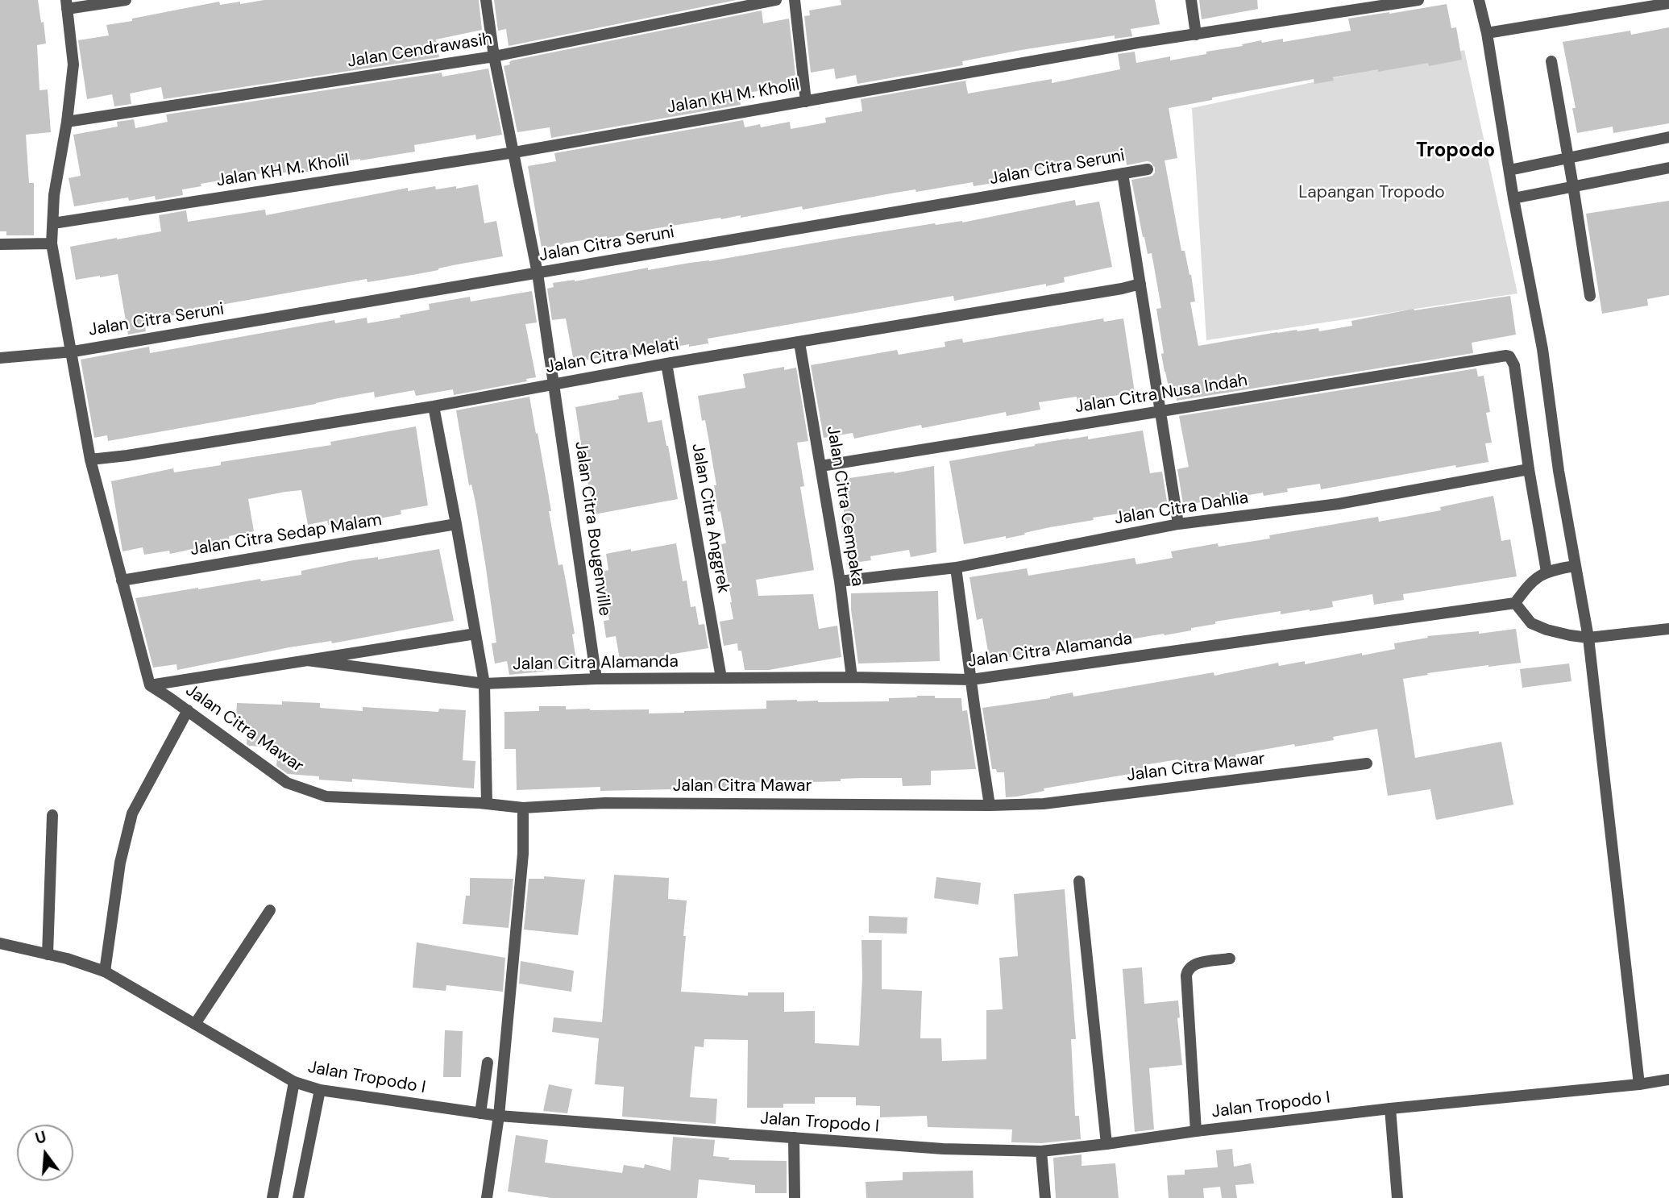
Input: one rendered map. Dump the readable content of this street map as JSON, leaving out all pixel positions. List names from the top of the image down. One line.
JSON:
{"streets":{"street":["Jalan Cendrawasih","Jalan KH M. Kholil","Jalan Citra Seruni","Jalan Citra Melati","Jalan Citra Nusa Indah","Jalan Citra Cempaka","Jalan Citra Dahlia","Jalan Citra Anggrek","Jalan Citra Bougenville","Jalan Citra Sedap Malam","Jalan Citra Alamanda","Jalan Citra Mawar","Jalan Tropodo I"]},"crossings":[["Jalan Cendrawasih","Jalan Citra Bougenville"],["Jalan KH M. Kholil","Jalan Citra Bougenville"],["Jalan Citra Seruni","Jalan Citra Bougenville"],["Jalan Citra Melati","Jalan Citra Cempaka"],["Jalan Citra Melati","Jalan Citra Anggrek"],["Jalan Citra Melati","Jalan Citra Bougenville"],["Jalan Citra Nusa Indah","Jalan Citra Cempaka"],["Jalan Citra Nusa Indah","Jalan Citra Dahlia"],["Jalan Citra Cempaka","Jalan Citra Dahlia"],["Jalan Citra Cempaka","Jalan Citra Alamanda"],["Jalan Citra Anggrek","Jalan Citra Alamanda"],["Jalan Citra Bougenville","Jalan Citra Alamanda"]],"districts":["Tropodo"],"parks":["Lapangan Tropodo"],"north":"top"}
